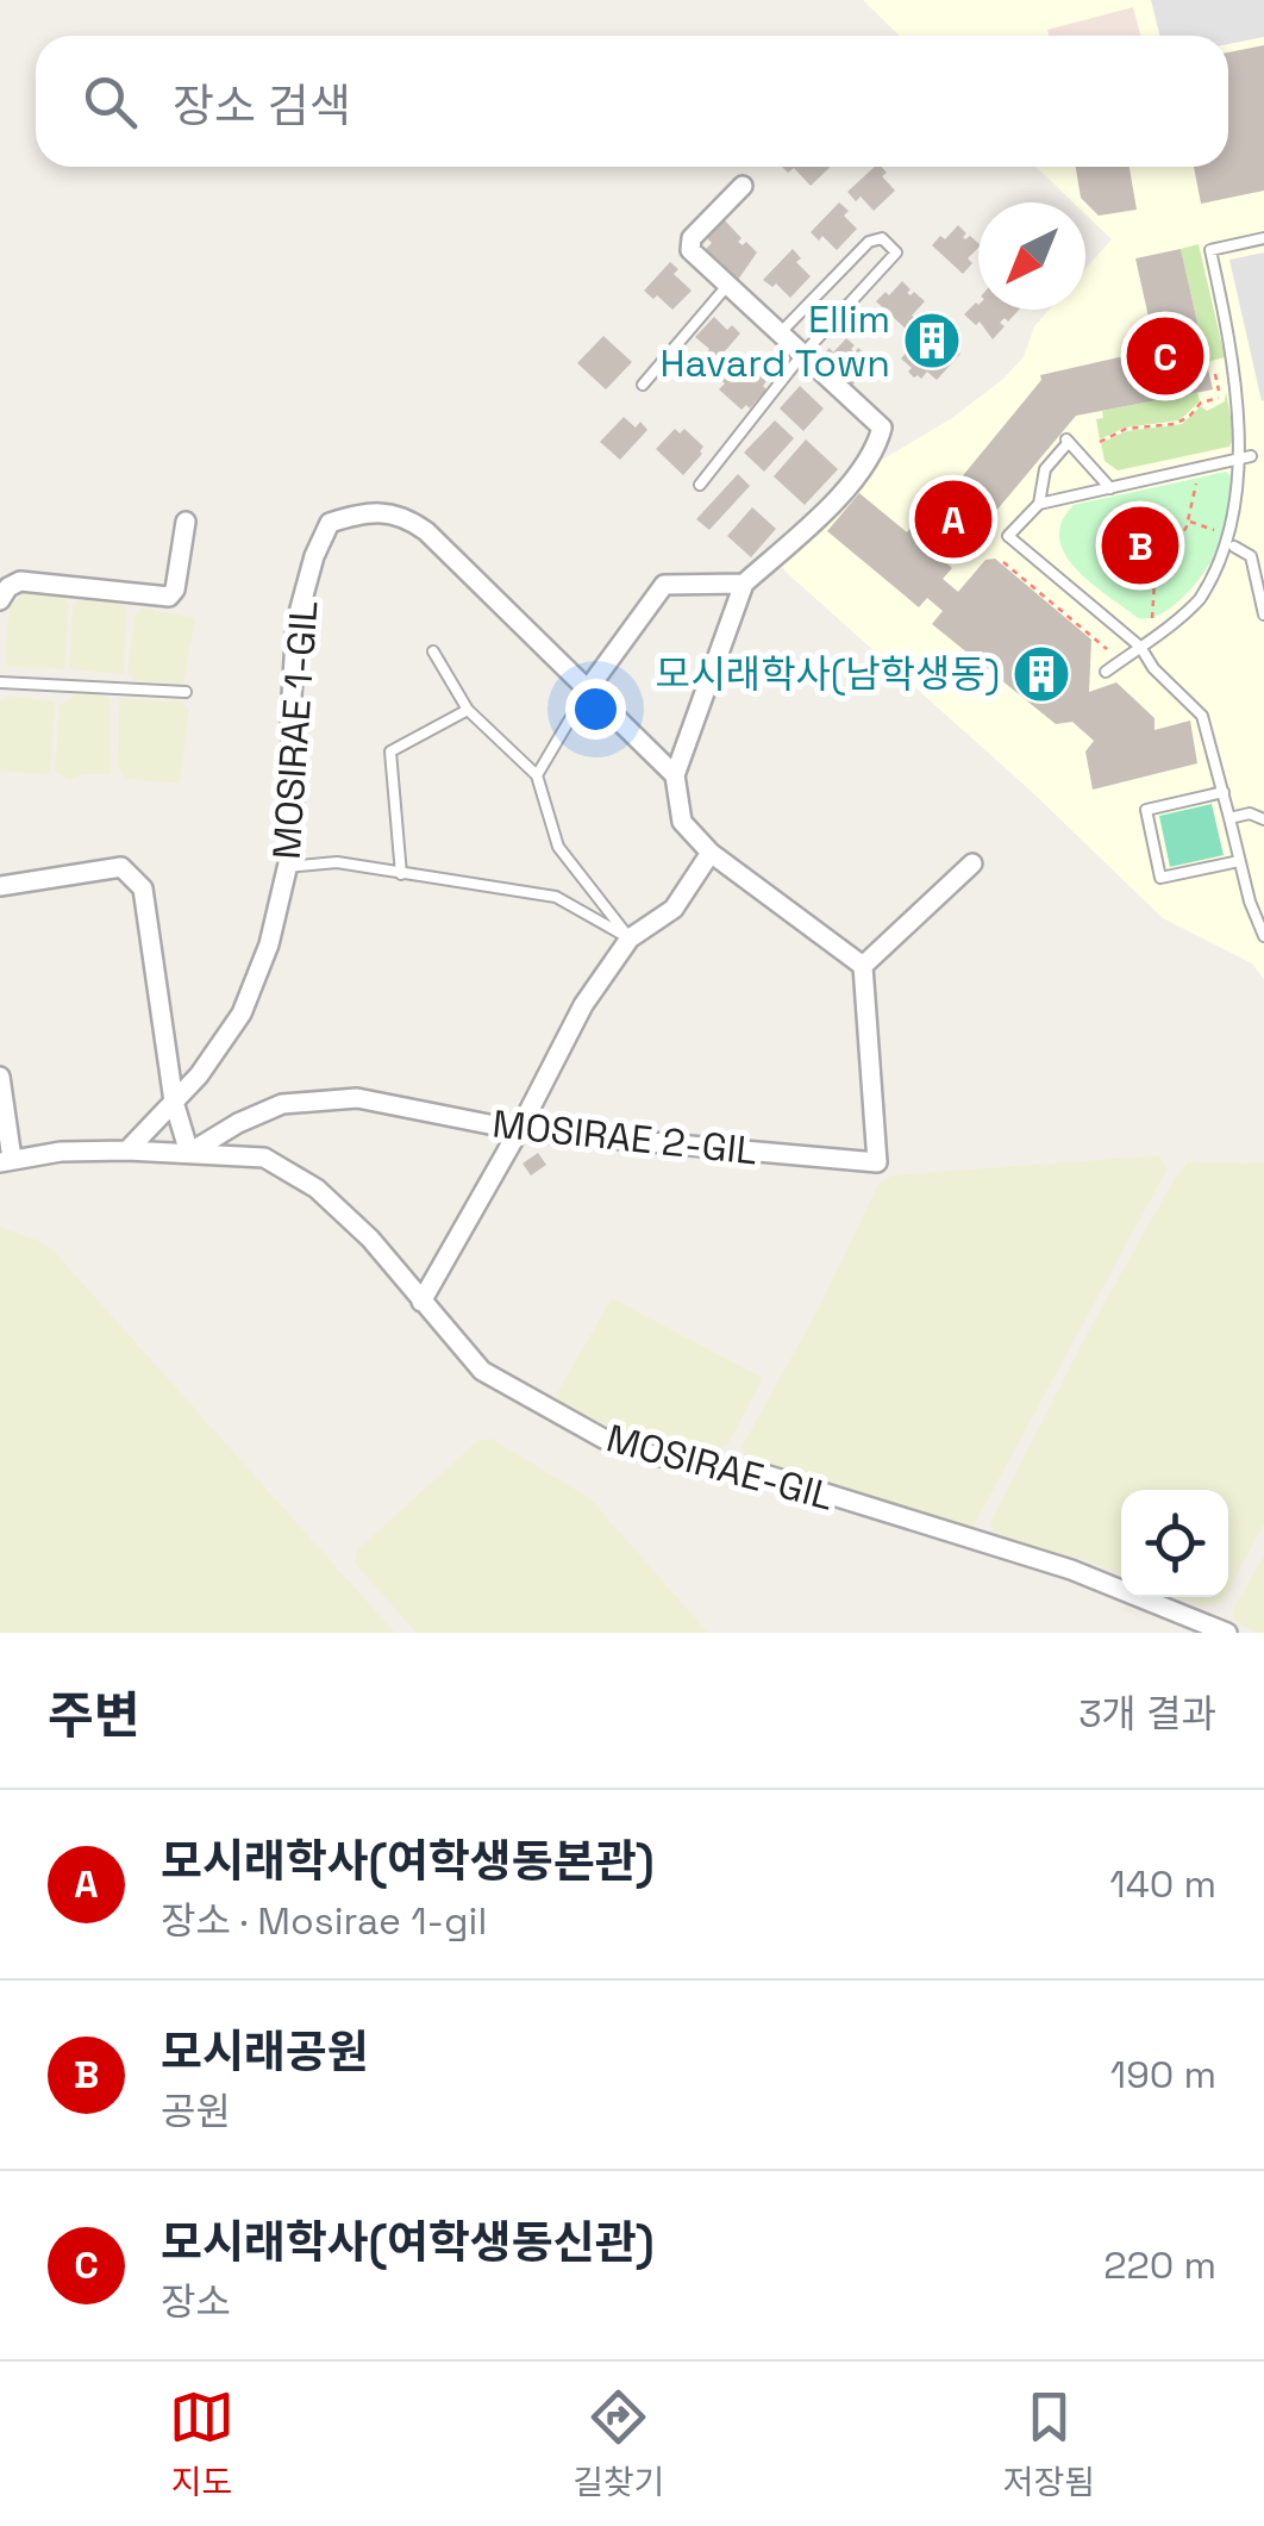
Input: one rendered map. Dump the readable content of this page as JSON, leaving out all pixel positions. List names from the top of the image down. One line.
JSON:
{"streets":{"street":["MOSIRAE 1-GIL","MOSIRAE 2-GIL","MOSIRAE-GIL"]},"crossings":[["MOSIRAE 1-GIL","MOSIRAE-GIL"],["MOSIRAE 2-GIL","MOSIRAE-GIL"]],"places":{"building":["Ellim Havard Town","모시래학사(남학생동)"]},"north":"bottom left","page":{"search":"장소 검색","pins":["C","A","B"],"heading":["주변","3개 결과"],"list":[{"mark":"A","name":"모시래학사(여학생동본관)","note":"장소 · Mosirae 1-gil","value":"140 m"},{"mark":"B","name":"모시래공원","note":"공원","value":"190 m"},{"mark":"C","name":"모시래학사(여학생동신관)","note":"장소","value":"220 m"}],"nav":["지도","길찾기","저장됨"]}}
